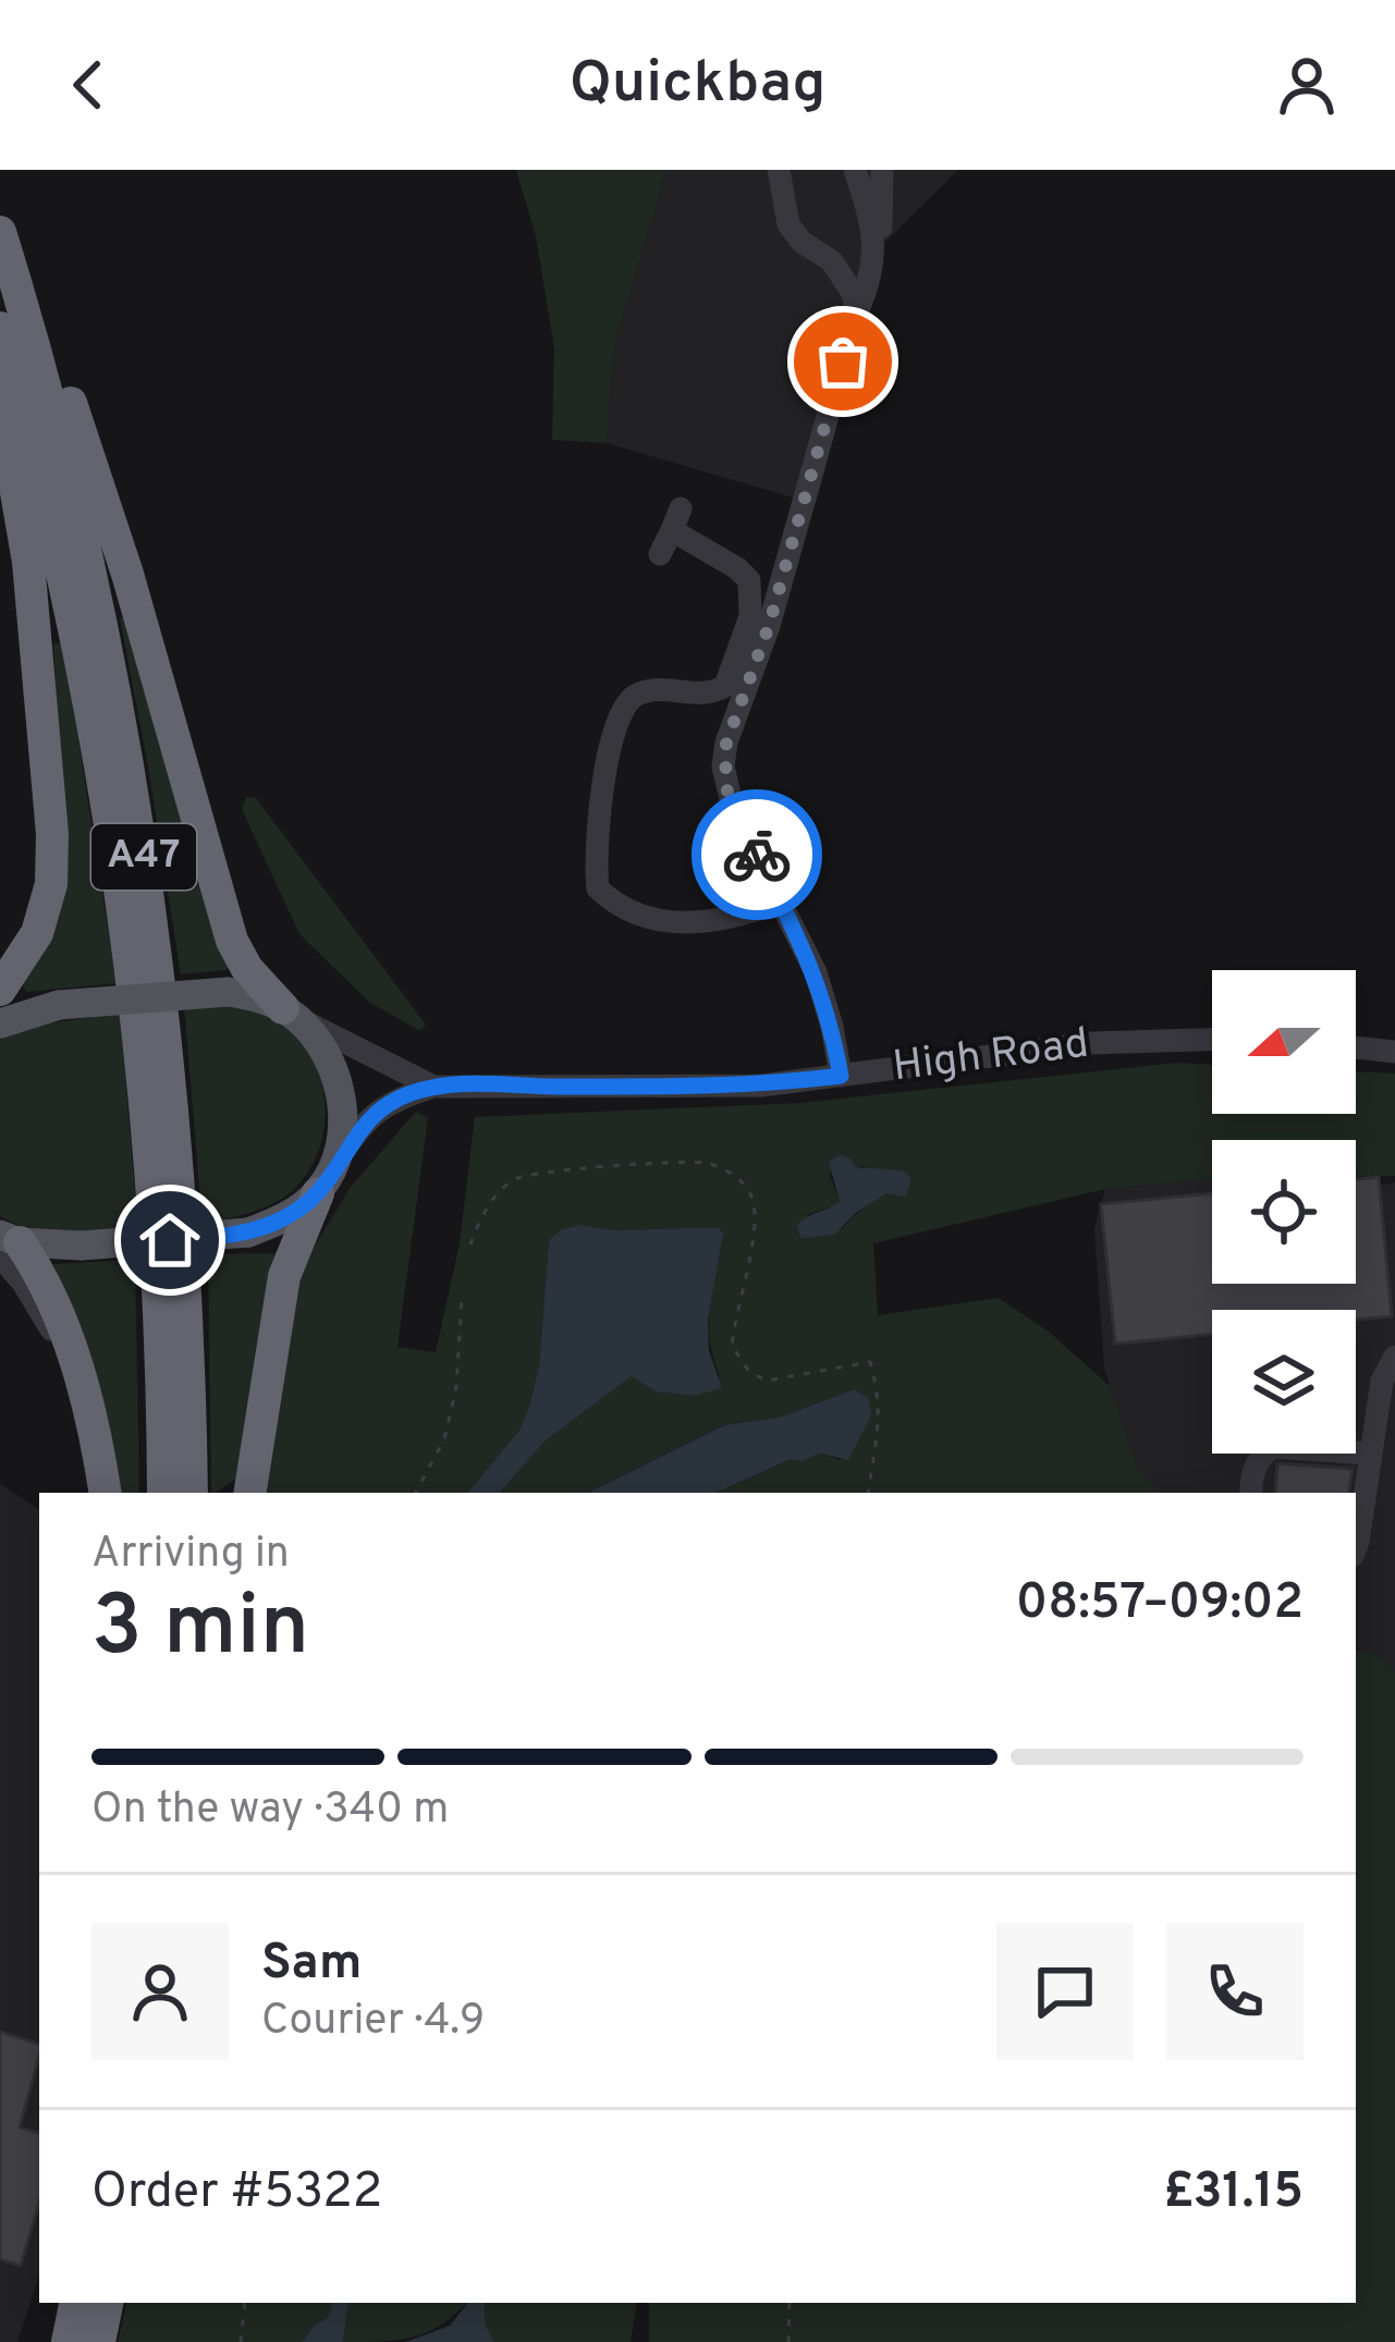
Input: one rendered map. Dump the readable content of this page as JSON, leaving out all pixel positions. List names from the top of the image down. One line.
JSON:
{"streets":{"highway":["A47"],"street":["High Road"]},"crossings":[["A47","High Road"]],"north":"left","page":{"header":"Quickbag","heading":["3 min","Arriving in","08:57–09:02"],"panel":["Sam","Courier · 4.9","Order #5322","£31.15"],"bar":"On the way · 340 m"}}
